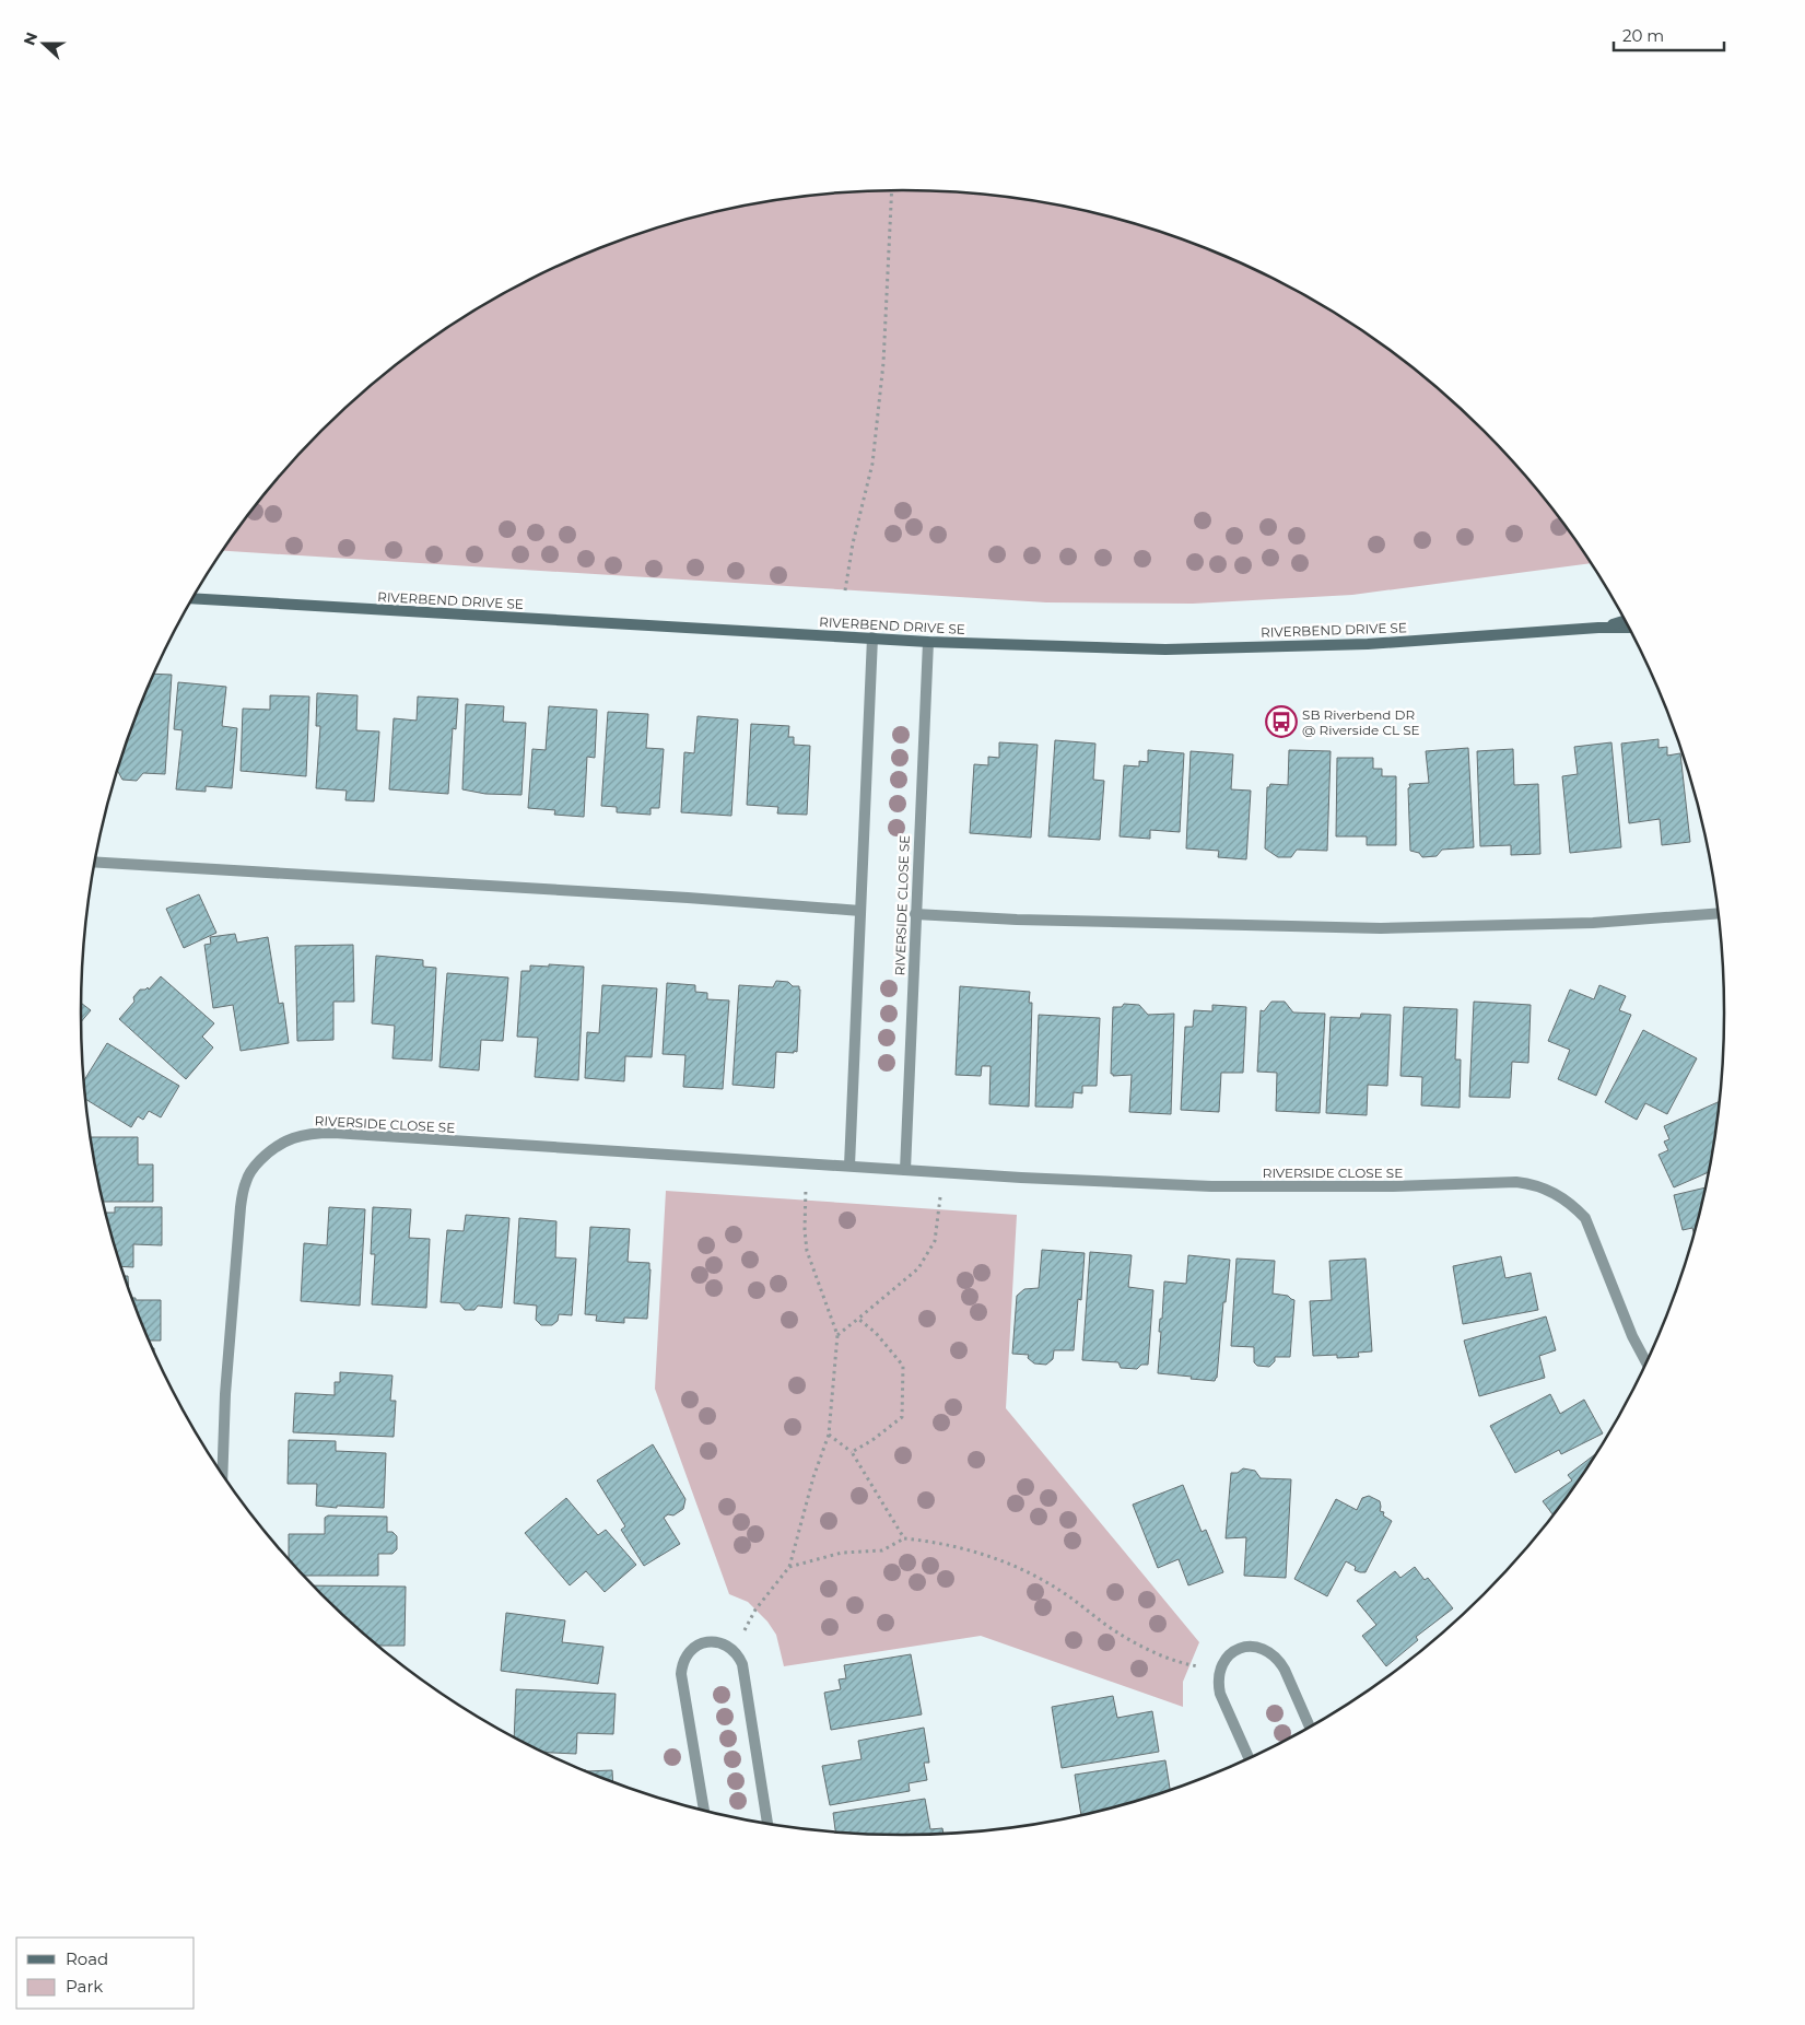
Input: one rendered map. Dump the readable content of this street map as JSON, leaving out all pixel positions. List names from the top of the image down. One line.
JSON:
{"streets":{"street":["RIVERBEND DRIVE SE","RIVERSIDE CLOSE SE"]},"crossings":[["RIVERBEND DRIVE SE","RIVERSIDE CLOSE SE"]],"places":{"bus stop":["SB Riverbend DR @ Riverside CL SE"]},"legend":["Road","Park"],"scale_bar":"20 m","north":"left"}
